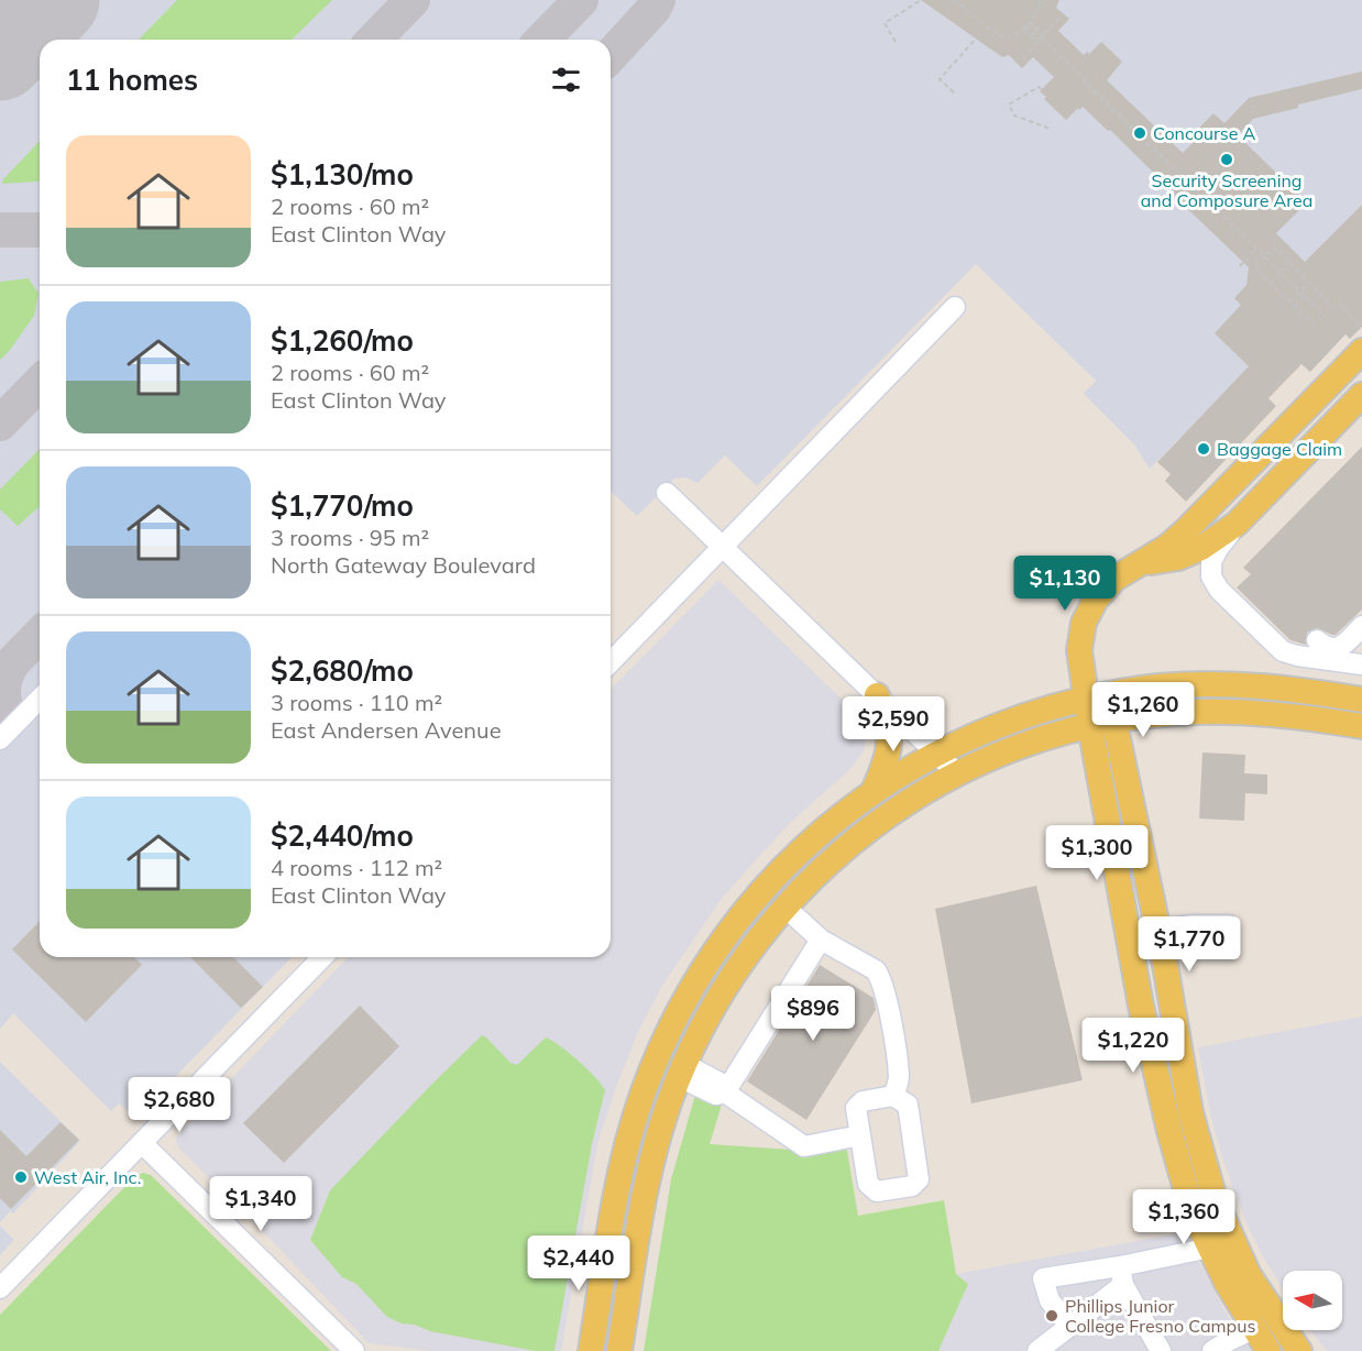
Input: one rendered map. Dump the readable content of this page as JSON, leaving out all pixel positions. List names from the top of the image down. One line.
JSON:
{"places":["Concourse A","Security Screening and Composure Area","Baggage Claim","West Air, Inc.","Phillips Junior College Fresno Campus"],"north":"left","page":{"heading":"11 homes","list":[{"name":"$1,130/mo","note":"2 rooms · 60 m² · East Clinton Way"},{"name":"$1,260/mo","note":"2 rooms · 60 m² · East Clinton Way"},{"name":"$1,770/mo","note":"3 rooms · 95 m² · North Gateway Boulevard"},{"name":"$2,680/mo","note":"3 rooms · 110 m² · East Andersen Avenue"},{"name":"$2,440/mo","note":"4 rooms · 112 m² · East Clinton Way"}],"price":["$1,130","$1,260","$2,590","$1,300","$1,770","$896","$1,220","$2,680","$1,340","$1,360","$2,440"]}}
